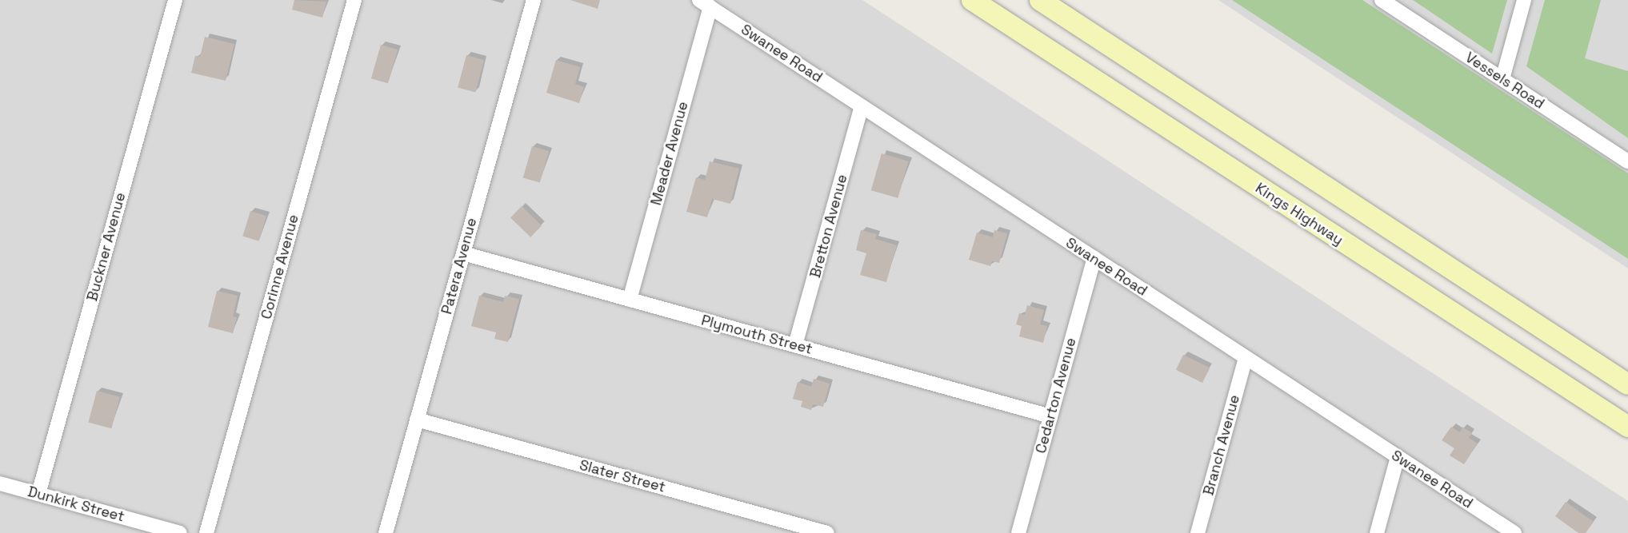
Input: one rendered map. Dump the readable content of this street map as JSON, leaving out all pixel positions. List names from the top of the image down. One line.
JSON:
{"streets":{"main road":["Kings Highway"],"street":["Swanee Road","Vessels Road","Meader Avenue","Bretton Avenue","Buckner Avenue","Patera Avenue","Corinne Avenue","Plymouth Street","Cedarton Avenue","Branch Avenue","Slater Street","Dunkirk Street"]},"crossings":[["Swanee Road","Meader Avenue"],["Swanee Road","Bretton Avenue"],["Swanee Road","Cedarton Avenue"],["Swanee Road","Branch Avenue"],["Meader Avenue","Plymouth Street"],["Bretton Avenue","Plymouth Street"],["Buckner Avenue","Dunkirk Street"],["Patera Avenue","Plymouth Street"],["Patera Avenue","Slater Street"],["Plymouth Street","Cedarton Avenue"]]}
